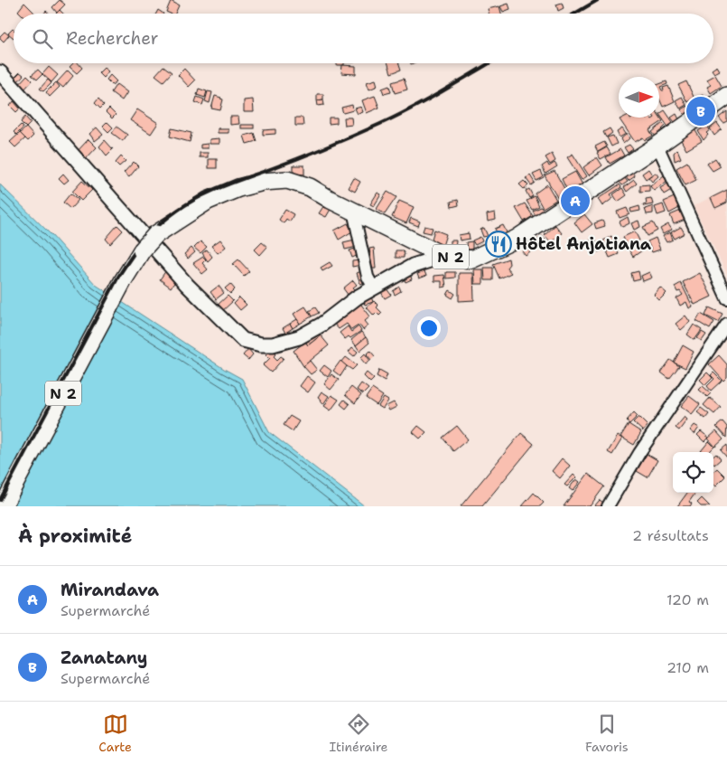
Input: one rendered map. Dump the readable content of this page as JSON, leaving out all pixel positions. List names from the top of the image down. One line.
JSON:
{"streets":{"main road":["N 2"]},"places":{"restaurant":["Hôtel Anjatiana"]},"north":"right","page":{"search":"Rechercher","pins":["B","A"],"heading":["À proximité","2 résultats"],"list":[{"mark":"A","name":"Mirandava","note":"Supermarché","value":"120 m"},{"mark":"B","name":"Zanatany","note":"Supermarché","value":"210 m"}],"nav":["Carte","Itinéraire","Favoris"]}}
